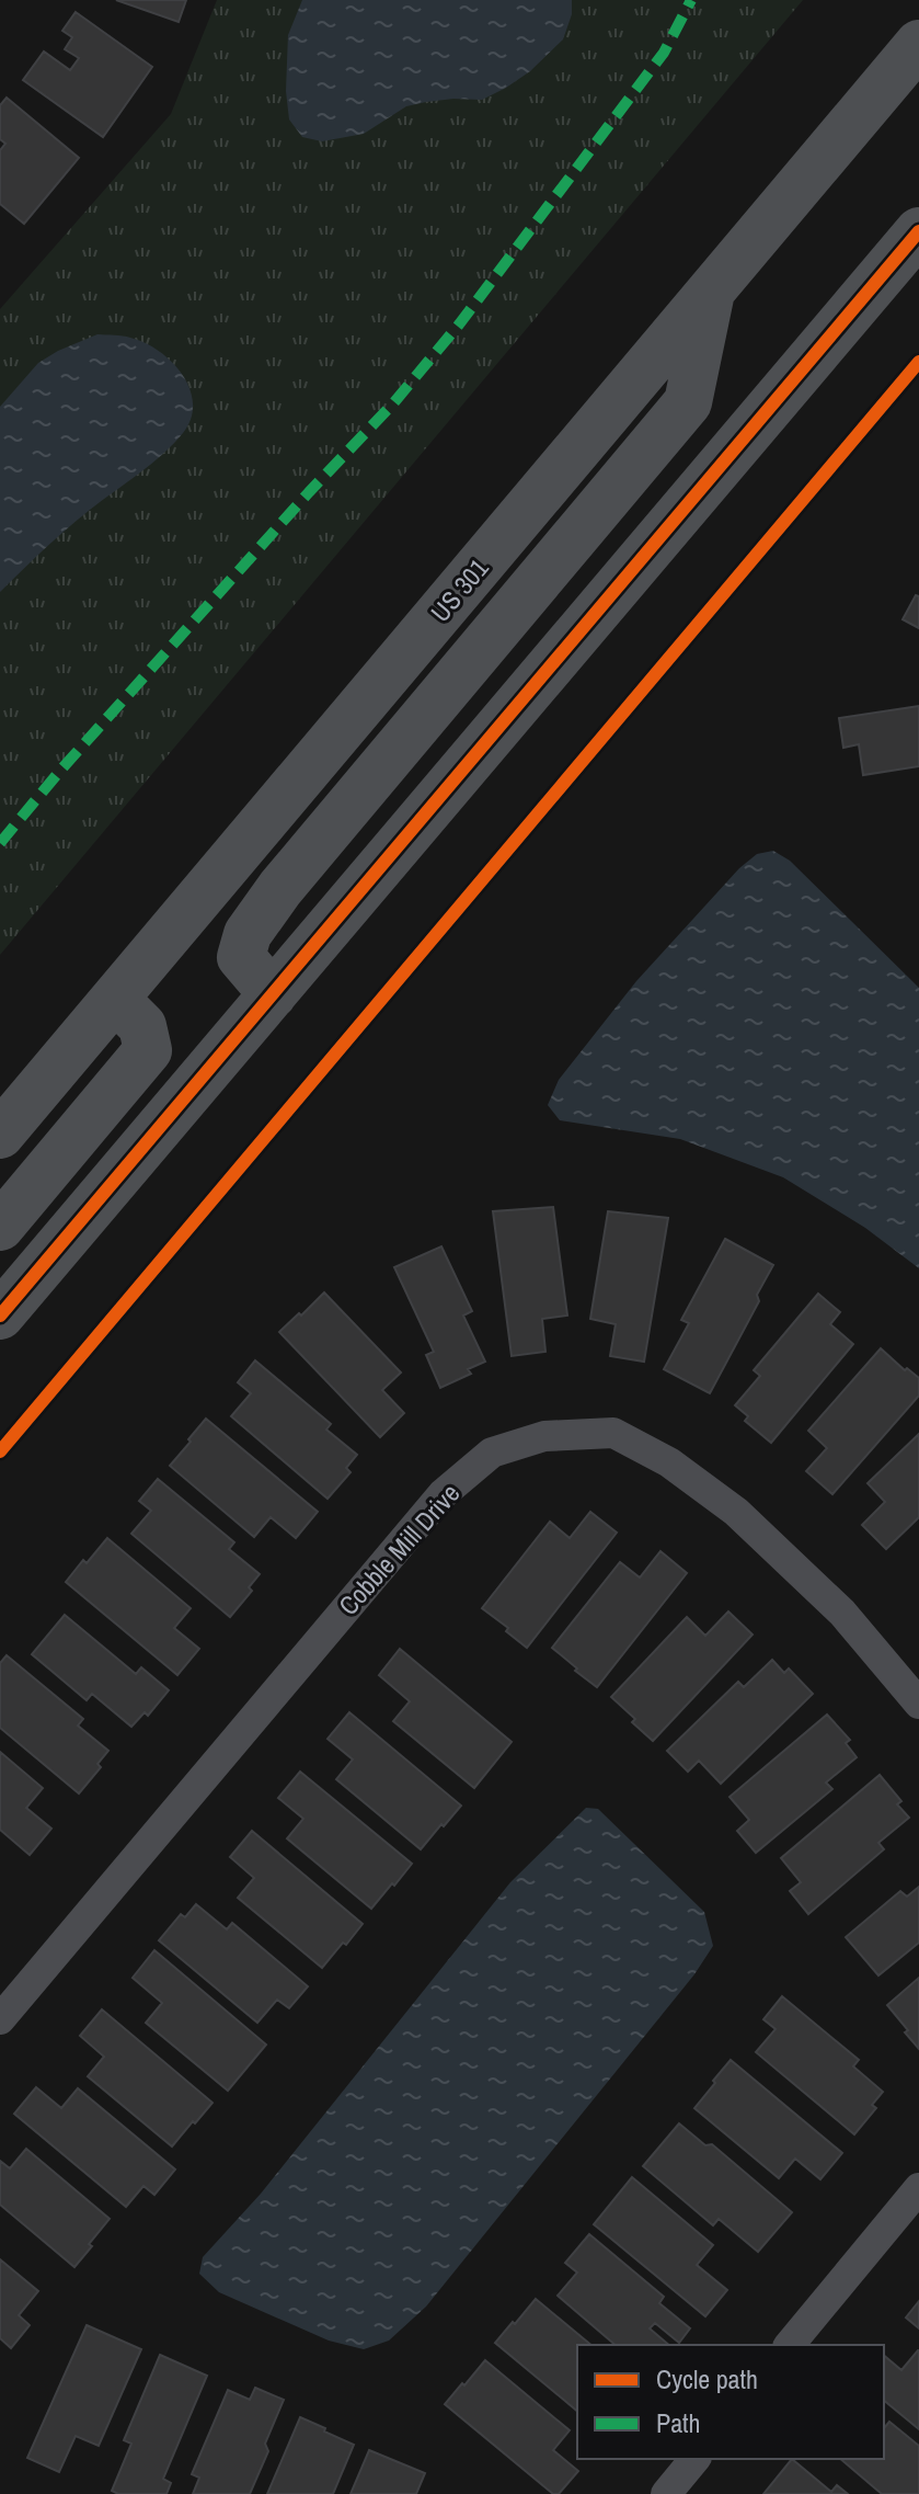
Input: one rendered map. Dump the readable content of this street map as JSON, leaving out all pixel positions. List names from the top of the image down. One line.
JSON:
{"streets":{"main road":["US 301"],"street":["Cobble Mill Drive"]},"legend":["Cycle path","Path"]}
